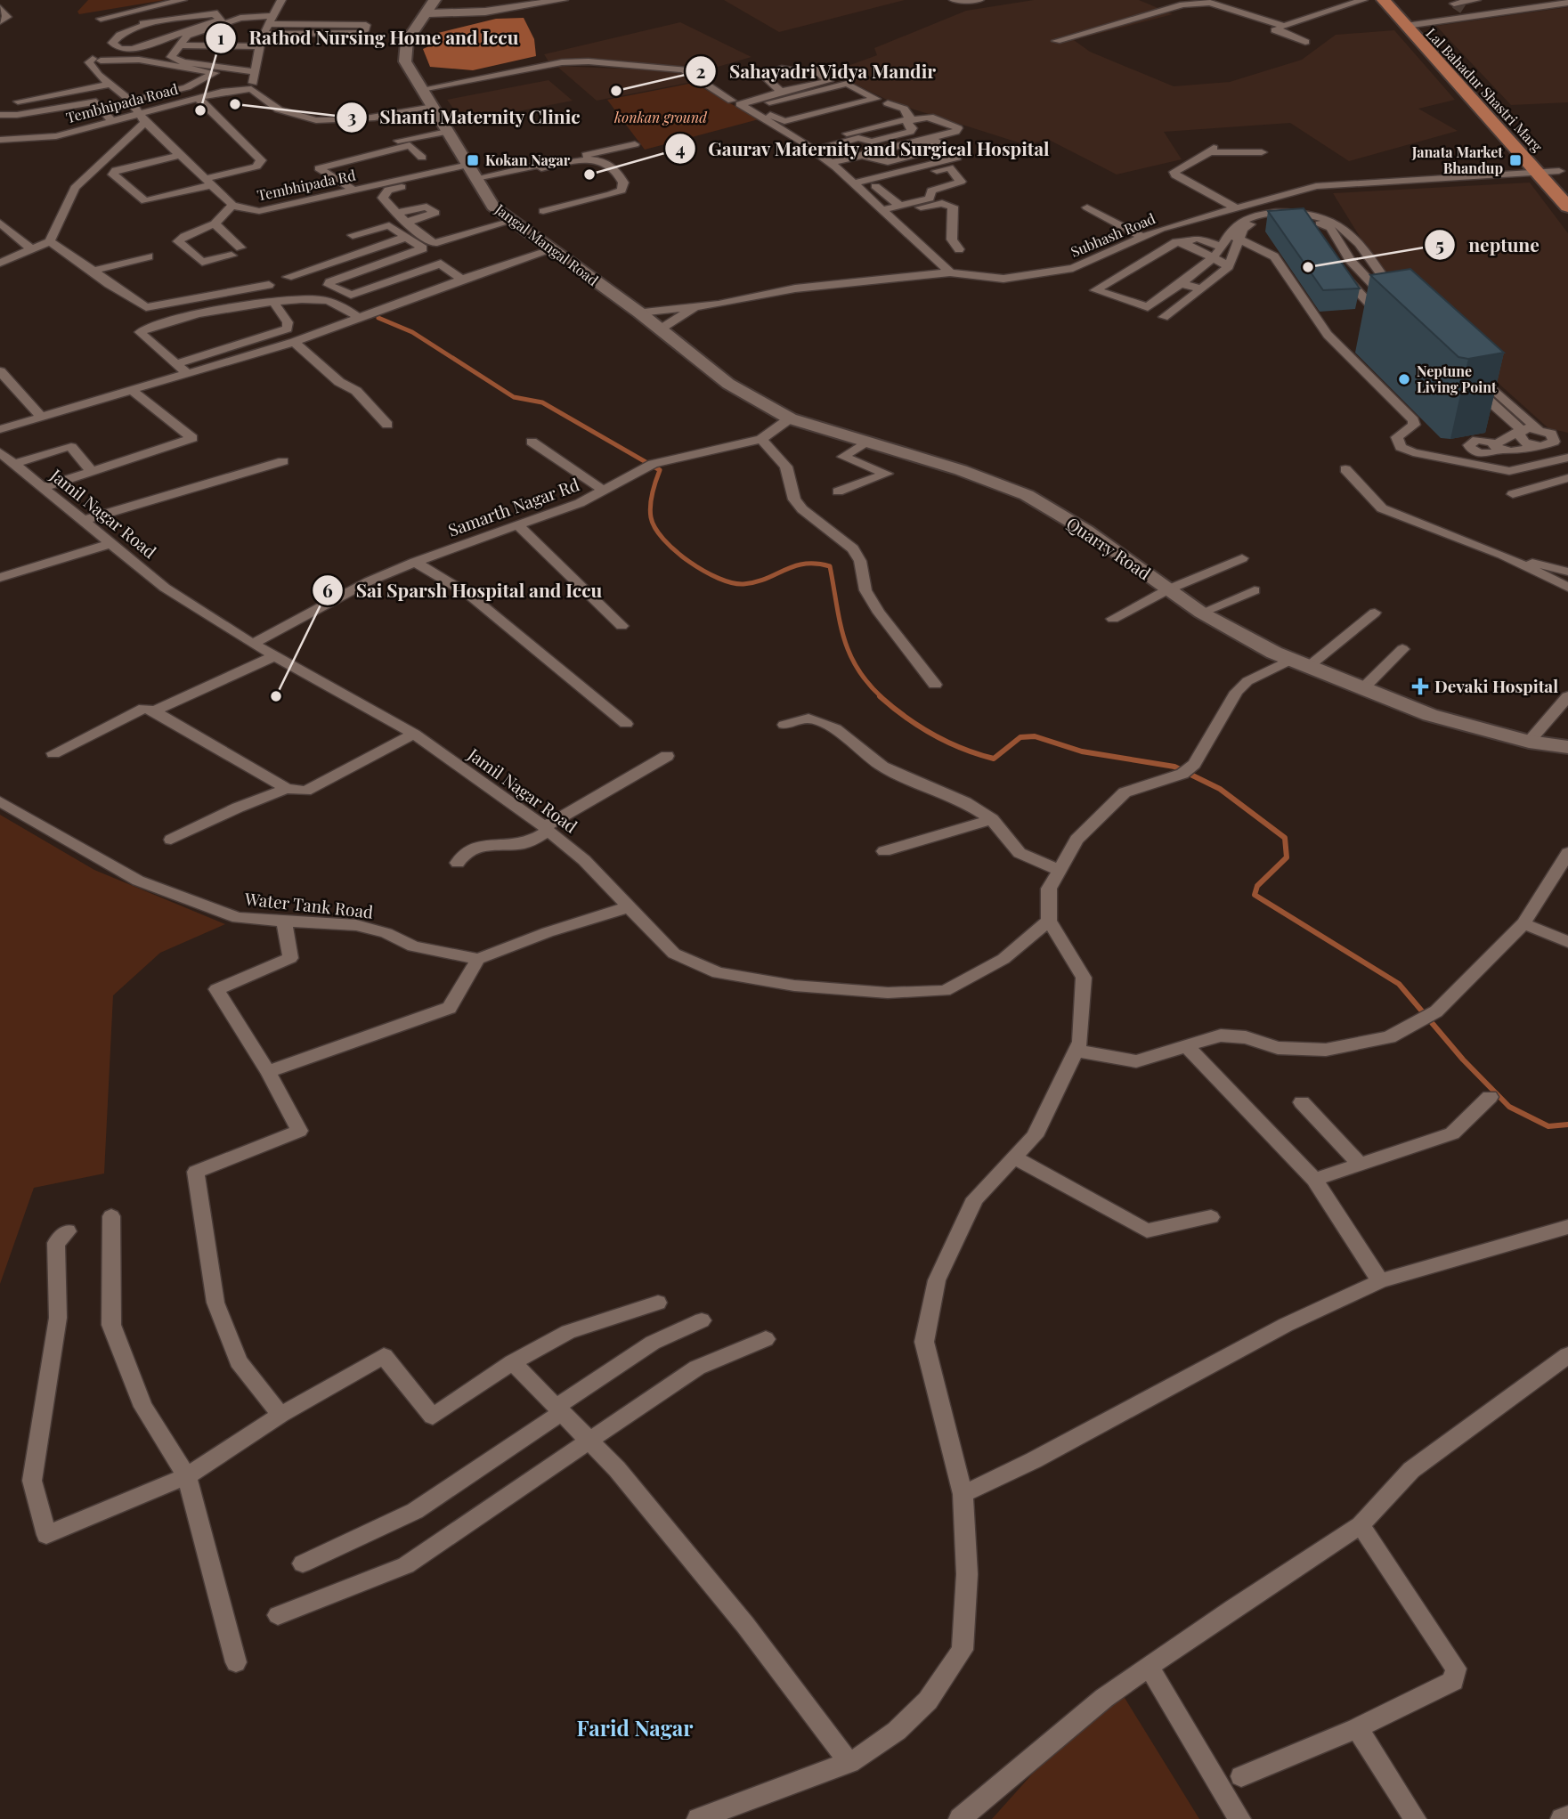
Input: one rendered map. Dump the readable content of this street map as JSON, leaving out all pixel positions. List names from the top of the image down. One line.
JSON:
{"streets":{"main road":["Lal Bahadur Shastri Marg","Jangal Mangal Road","Quarry Road"],"street":["Tembhipada Road","Tembhipada Rd","Subhash Road","Samarth Nagar Rd","Jamil Nagar Road","Water Tank Road"]},"crossings":[["Lal Bahadur Shastri Marg","Subhash Road"],["Tembhipada Rd","Jangal Mangal Road"],["Jangal Mangal Road","Quarry Road"],["Samarth Nagar Rd","Jamil Nagar Road"],["Samarth Nagar Rd","Quarry Road"]],"districts":["Farid Nagar"],"parks":["konkan ground"],"places":{"other":["Sahayadri Vidya Mandir","Shanti Maternity Clinic","Rathod Nursing Home and Iccu","Gaurav Maternity and Surgical Hospital","neptune","Neptune Living Point","Sai Sparsh Hospital and Iccu"],"transit":["Kokan Nagar","Janata Market Bhandup"],"health":["Devaki Hospital"]}}
